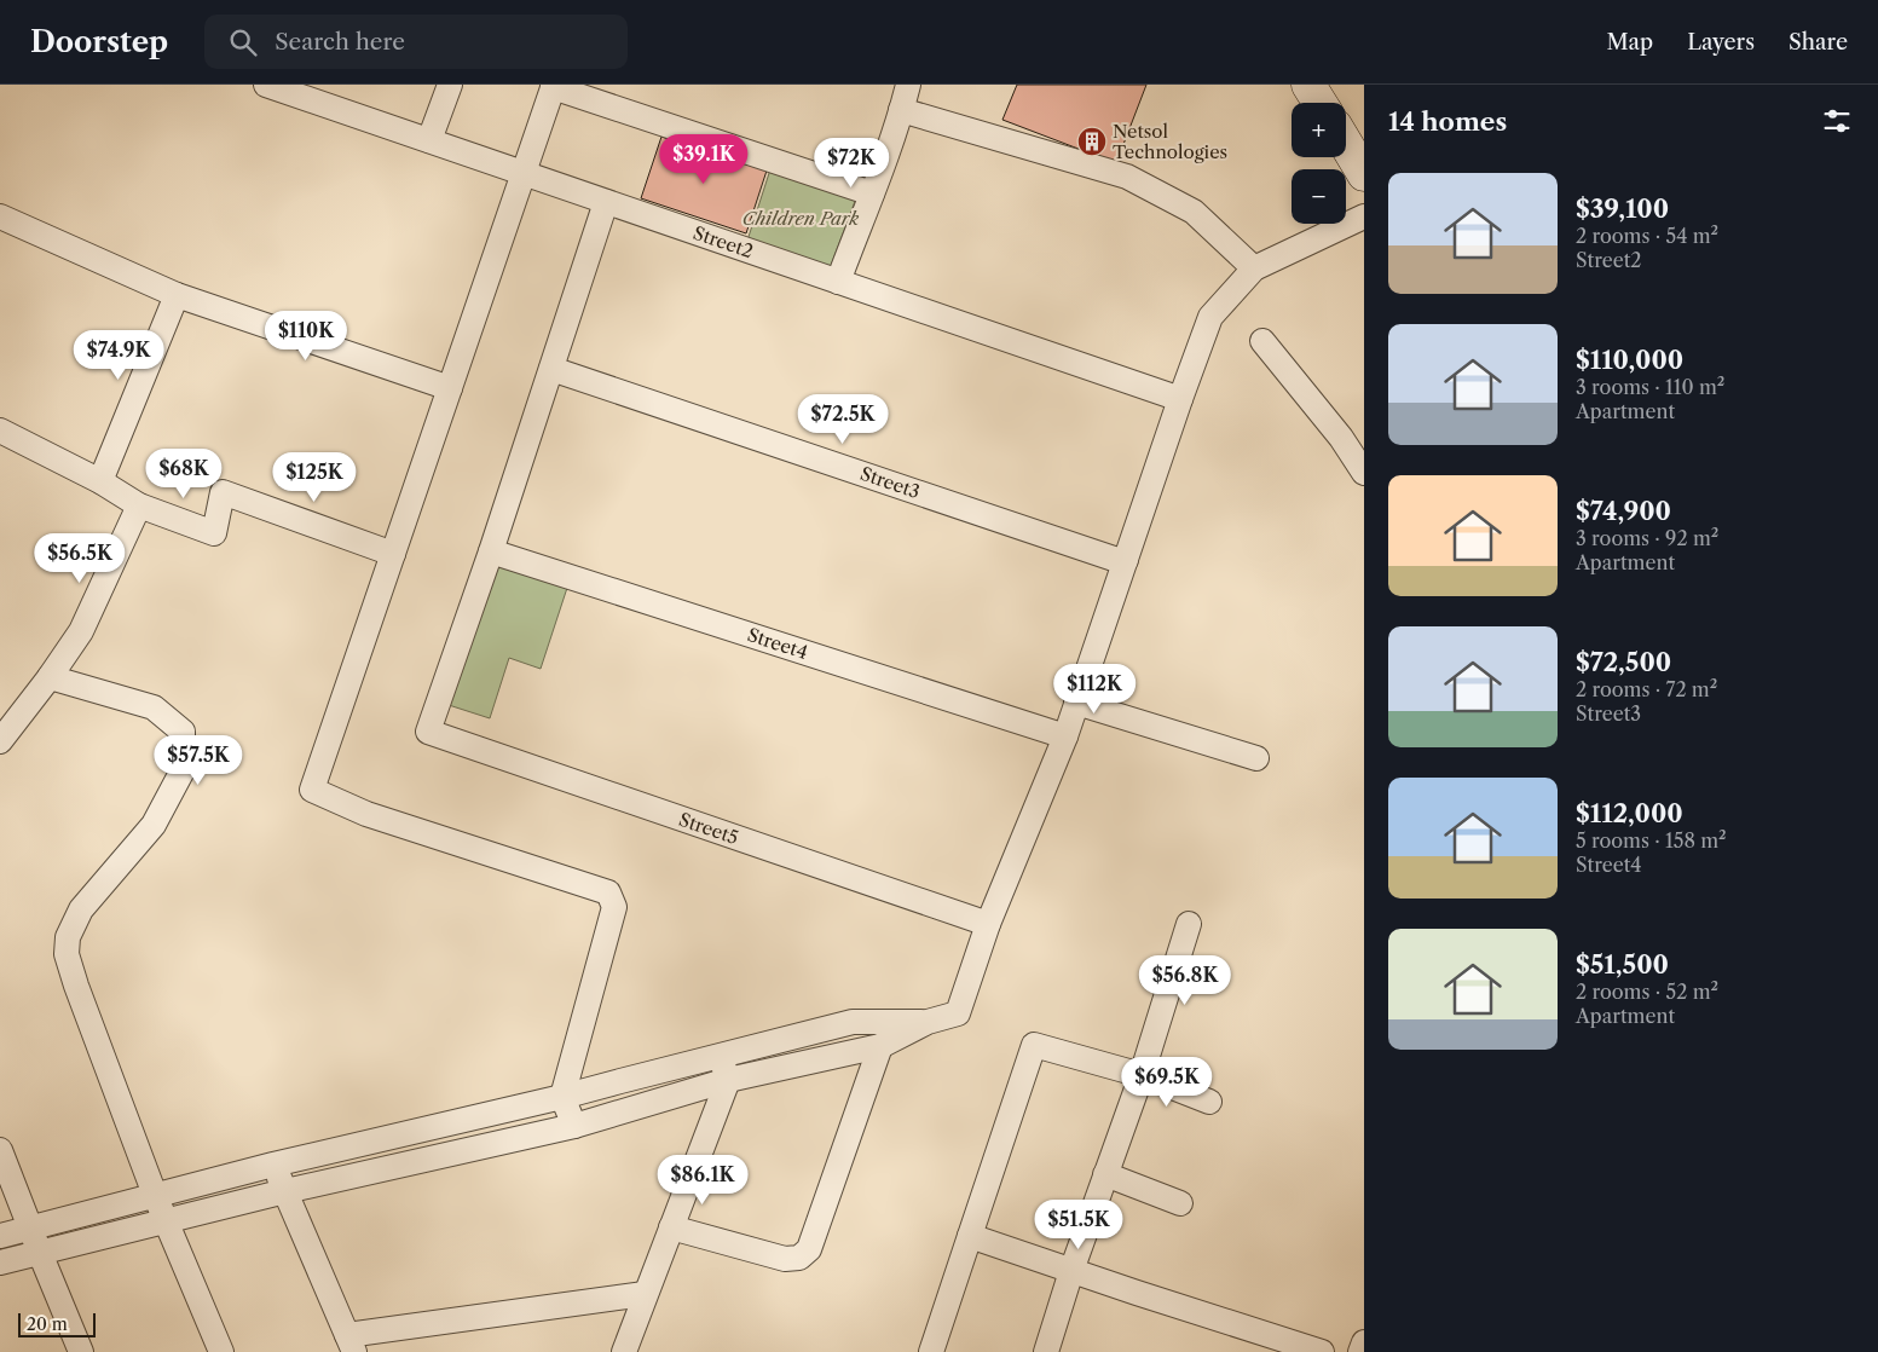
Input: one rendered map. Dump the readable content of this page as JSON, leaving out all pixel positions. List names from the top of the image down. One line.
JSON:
{"streets":{"street":["Street2","Street3","Street4","Street5"]},"crossings":[["Street4","Street5"]],"parks":["Children Park"],"places":{"building":["Netsol Technologies"]},"scale_bar":"20 m","page":{"header":"Doorstep","search":"Search here","nav":["Map","Layers","Share"],"heading":"14 homes","map_buttons":["+","−"],"price":["$39.1K","$72K","$110K","$74.9K","$72.5K","$68K","$125K","$56.5K","$112K","$57.5K","$56.8K","$69.5K","$86.1K","$51.5K"],"list":[{"name":"$39,100","note":"2 rooms · 54 m² · Street2"},{"name":"$110,000","note":"3 rooms · 110 m² · Apartment"},{"name":"$74,900","note":"3 rooms · 92 m² · Apartment"},{"name":"$72,500","note":"2 rooms · 72 m² · Street3"},{"name":"$112,000","note":"5 rooms · 158 m² · Street4"},{"name":"$51,500","note":"2 rooms · 52 m² · Apartment"}],"scale":"20 m"}}
